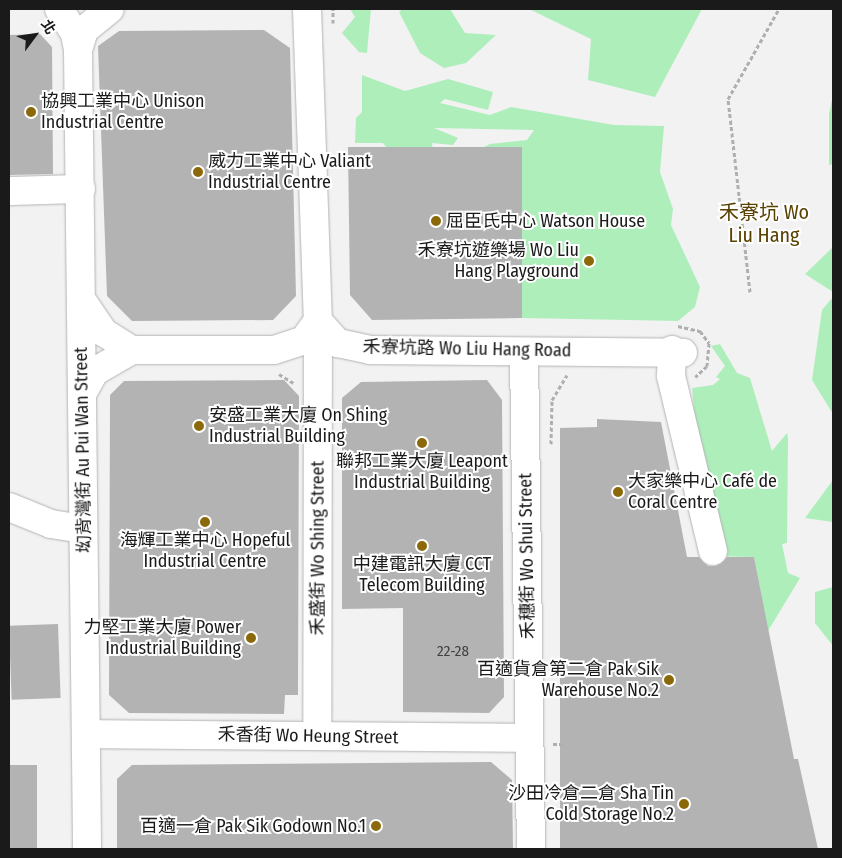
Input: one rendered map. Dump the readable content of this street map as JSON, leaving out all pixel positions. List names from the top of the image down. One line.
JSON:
{"streets":{"street":["禾寮坑路 Wo Liu Hang Road","㘭背灣街 Au Pui Wan Street","禾盛街 Wo Shing Street","禾穗街 Wo Shui Street","禾香街 Wo Heung Street"]},"crossings":[["禾寮坑路 Wo Liu Hang Road","禾盛街 Wo Shing Street"],["禾寮坑路 Wo Liu Hang Road","禾穗街 Wo Shui Street"],["㘭背灣街 Au Pui Wan Street","禾香街 Wo Heung Street"],["禾盛街 Wo Shing Street","禾香街 Wo Heung Street"],["禾穗街 Wo Shui Street","禾香街 Wo Heung Street"]],"districts":["禾寮坑 Wo Liu Hang"],"places":["協興工業中心 Unison Industrial Centre","威力工業中心 Valiant Industrial Centre","屈臣氏中心 Watson House","禾寮坑遊樂場 Wo Liu Hang Playground","安盛工業大廈 On Shing Industrial Building","聯邦工業大廈 Leapont Industrial Building","大家樂中心 Café de Coral Centre","海輝工業中心 Hopeful Industrial Centre","中建電訊大廈 CCT Telecom Building","力堅工業大廈 Power Industrial Building","百適貨倉第二倉 Pak Sik Warehouse No.2","沙田冷倉二倉 Sha Tin Cold Storage No.2","百適一倉 Pak Sik Godown No.1"],"house_numbers":["22-28"],"north":"top right"}
